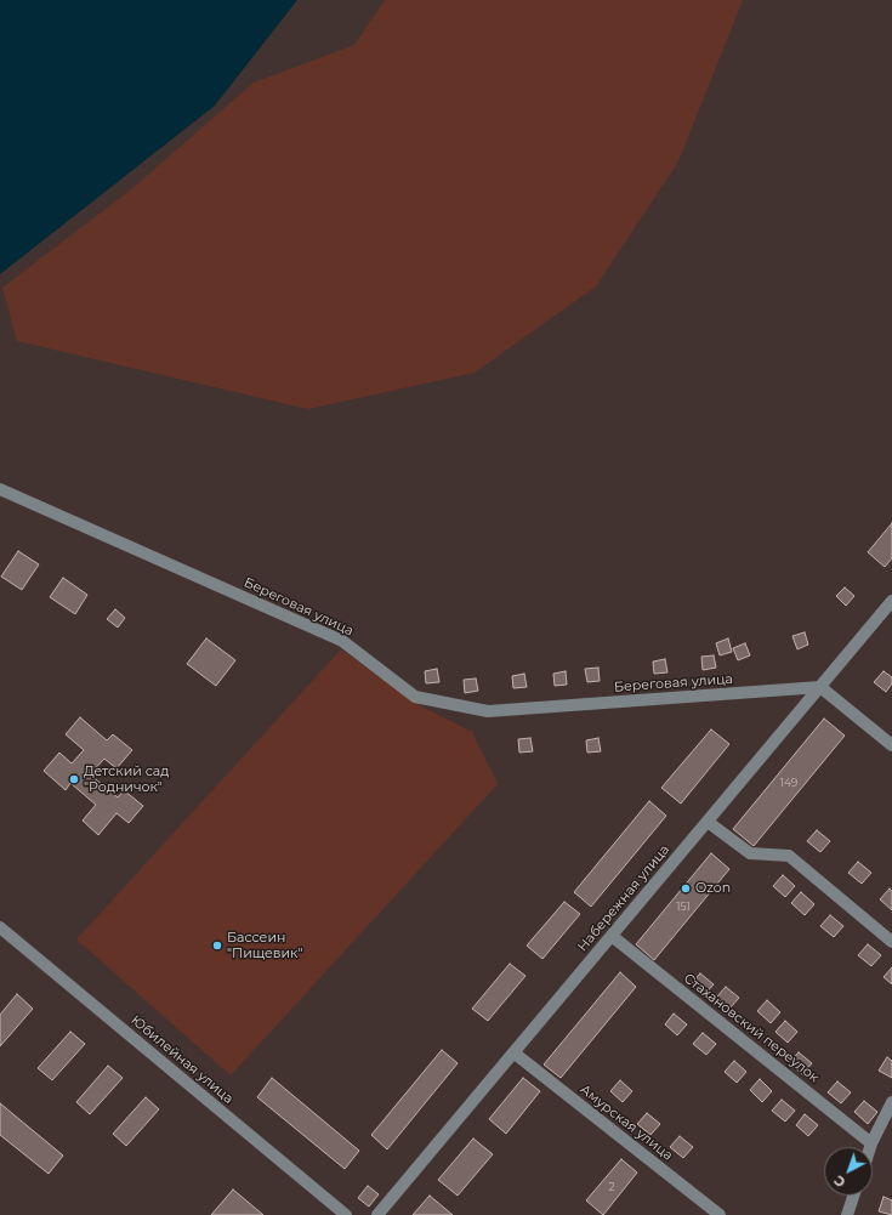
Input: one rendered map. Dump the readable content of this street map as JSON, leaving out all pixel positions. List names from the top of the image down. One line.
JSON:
{"streets":{"street":["Береговая улица","Набережная улица","Стахановский переулок","Юбилейная улица","Амурская улица"]},"crossings":[["Береговая улица","Набережная улица"],["Набережная улица","Стахановский переулок"],["Набережная улица","Амурская улица"]],"places":["Детский сад \"Родничок\"","Ozon","Бассеин \"Пищевик\""],"house_numbers":["149","151","2"],"north":"bottom left"}
